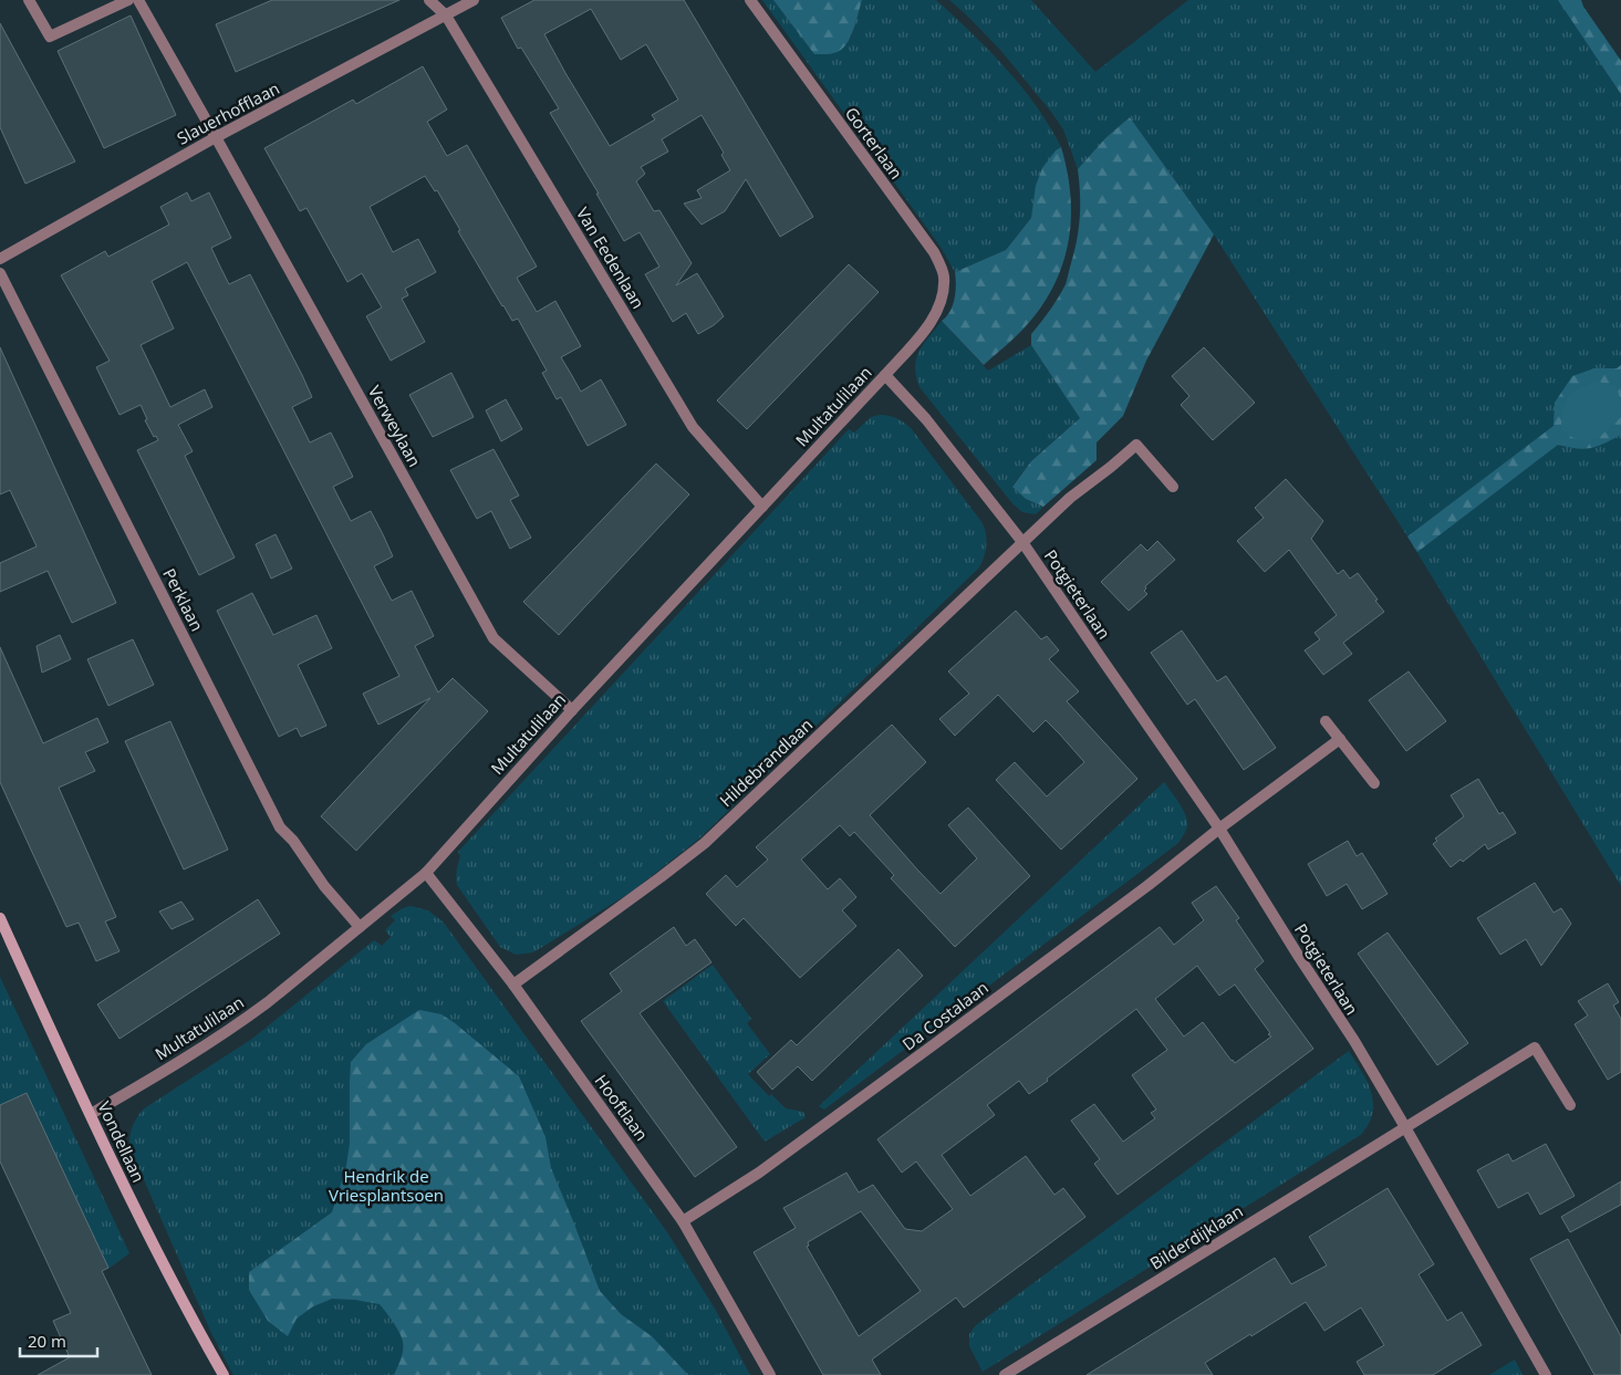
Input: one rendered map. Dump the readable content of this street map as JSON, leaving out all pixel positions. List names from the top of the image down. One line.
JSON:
{"streets":{"street":["Slauerhofflaan","Gorterlaan","Van Eedenlaan","Multatulilaan","Verweylaan","Potgieterlaan","Perklaan","Hildebrandlaan","Da Costalaan","Hooftlaan","Vondellaan","Bilderdijklaan"]},"crossings":[["Slauerhofflaan","Van Eedenlaan"],["Slauerhofflaan","Verweylaan"],["Gorterlaan","Multatulilaan"],["Van Eedenlaan","Multatulilaan"],["Multatulilaan","Verweylaan"],["Multatulilaan","Potgieterlaan"],["Multatulilaan","Perklaan"],["Multatulilaan","Hooftlaan"],["Multatulilaan","Vondellaan"],["Potgieterlaan","Hildebrandlaan"],["Potgieterlaan","Da Costalaan"],["Potgieterlaan","Bilderdijklaan"],["Hildebrandlaan","Hooftlaan"],["Da Costalaan","Hooftlaan"]],"parks":["Hendrik de Vriesplantsoen"],"scale_bar":"20 m"}
